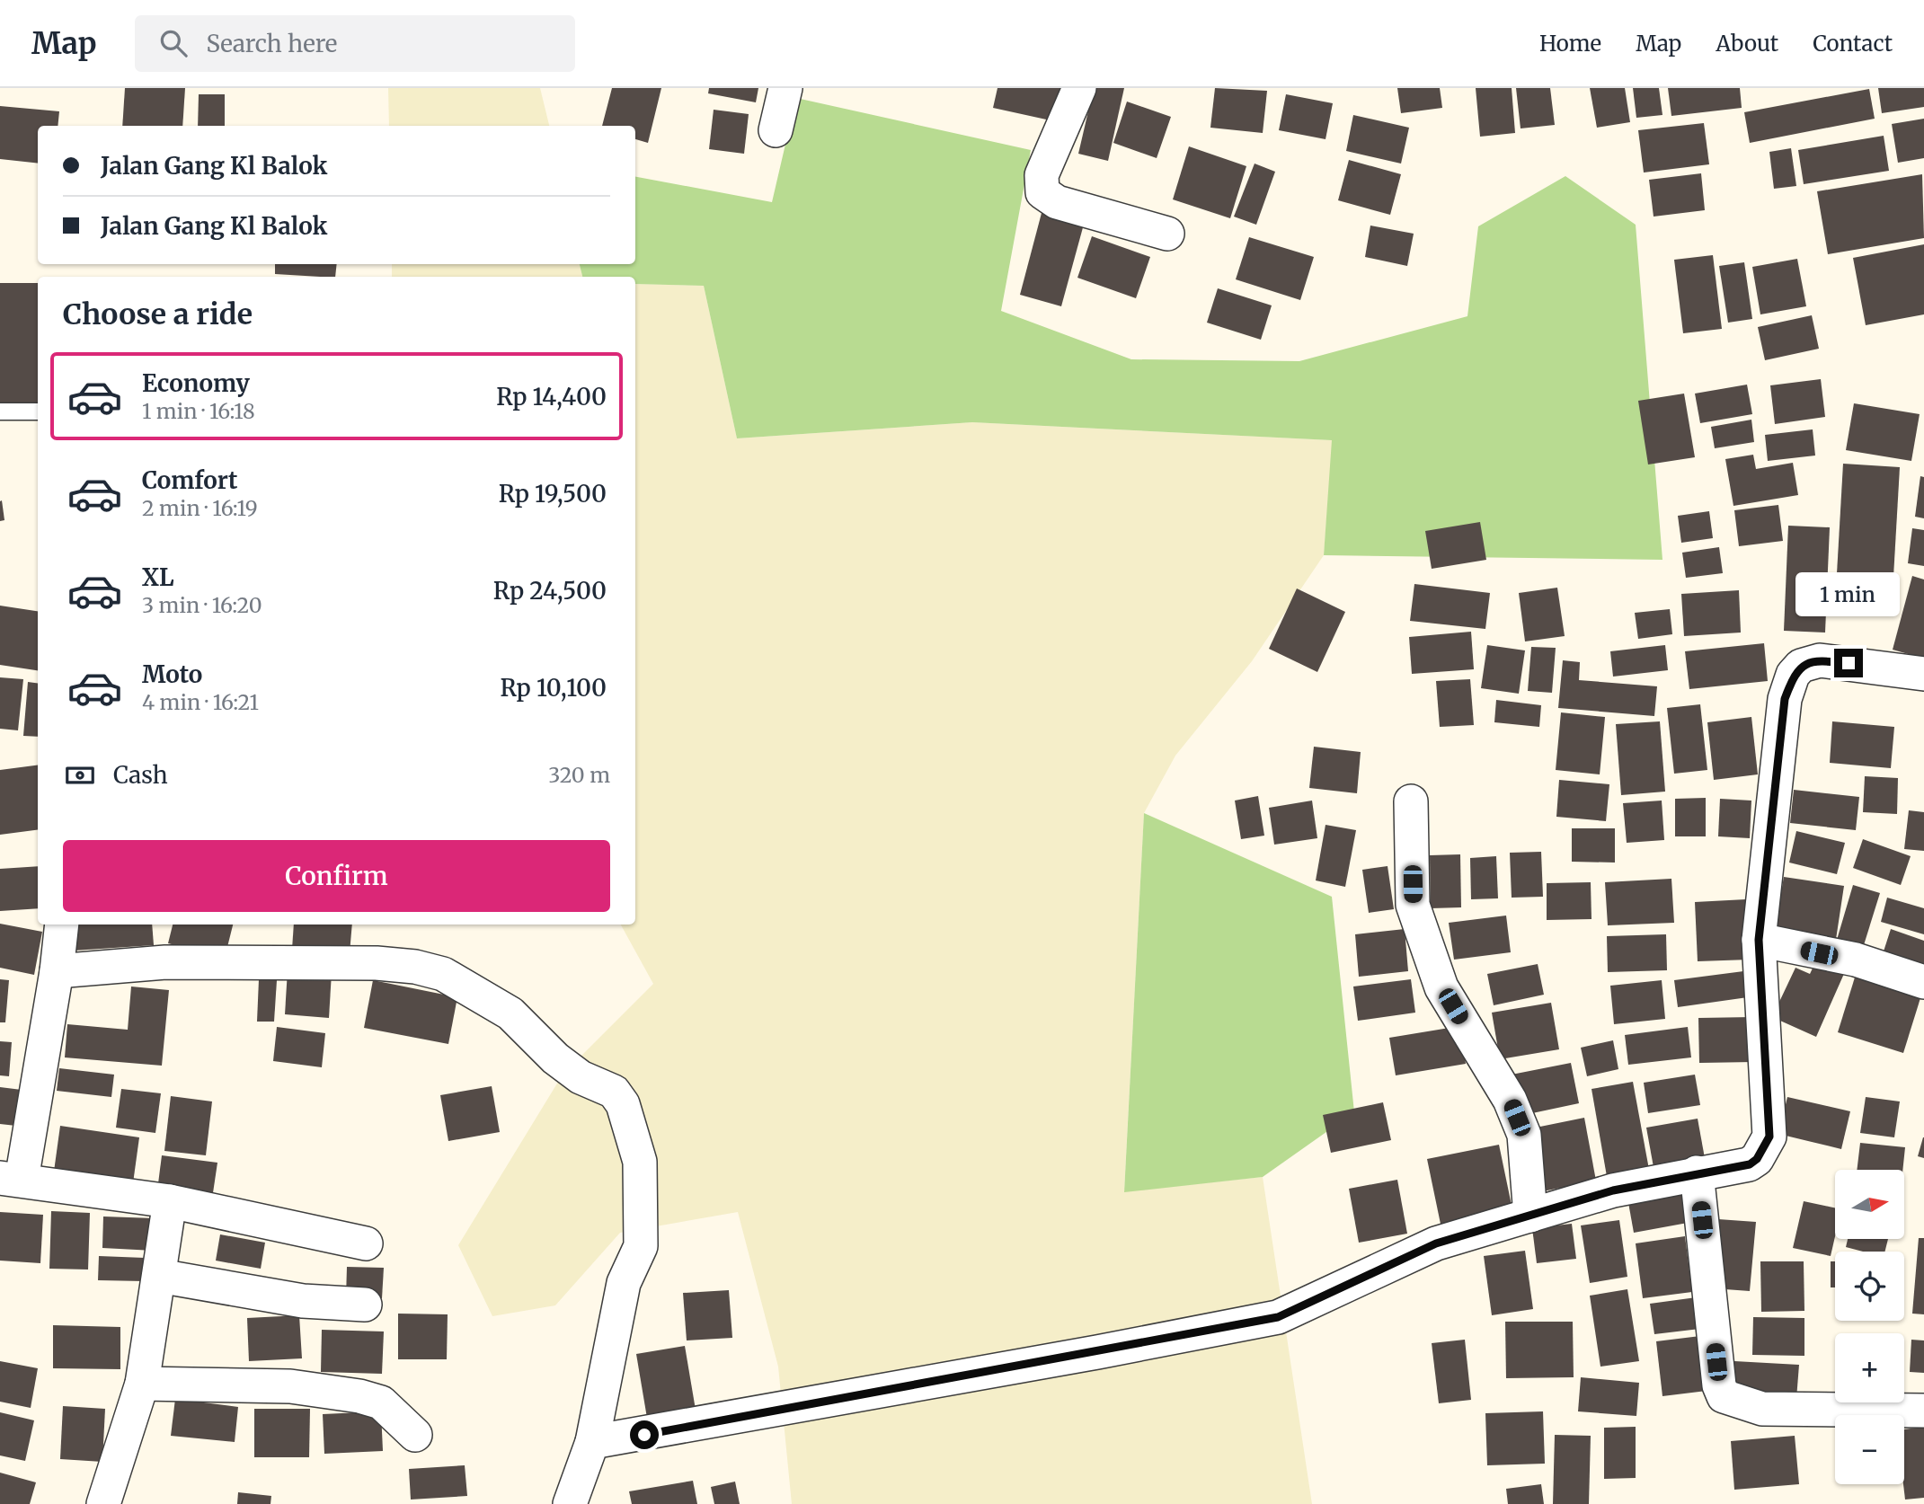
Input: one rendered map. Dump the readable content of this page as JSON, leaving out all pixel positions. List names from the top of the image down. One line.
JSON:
{"north":"right","page":{"header":"Map","search":"Search here","nav":["Home","Map","About","Contact"],"banner":["Jalan Gang Kl Balok","Jalan Gang Kl Balok"],"heading":"Choose a ride","list":[{"name":"Economy","note":"1 min · 16:18","value":"Rp 14,400"},{"name":"Comfort","note":"2 min · 16:19","value":"Rp 19,500"},{"name":"XL","note":"3 min · 16:20","value":"Rp 24,500"},{"name":"Moto","note":"4 min · 16:21","value":"Rp 10,100"}],"bubble":"1 min","pay":["Cash","320 m"],"buttons":"Confirm","map_buttons":["+","−"]}}
